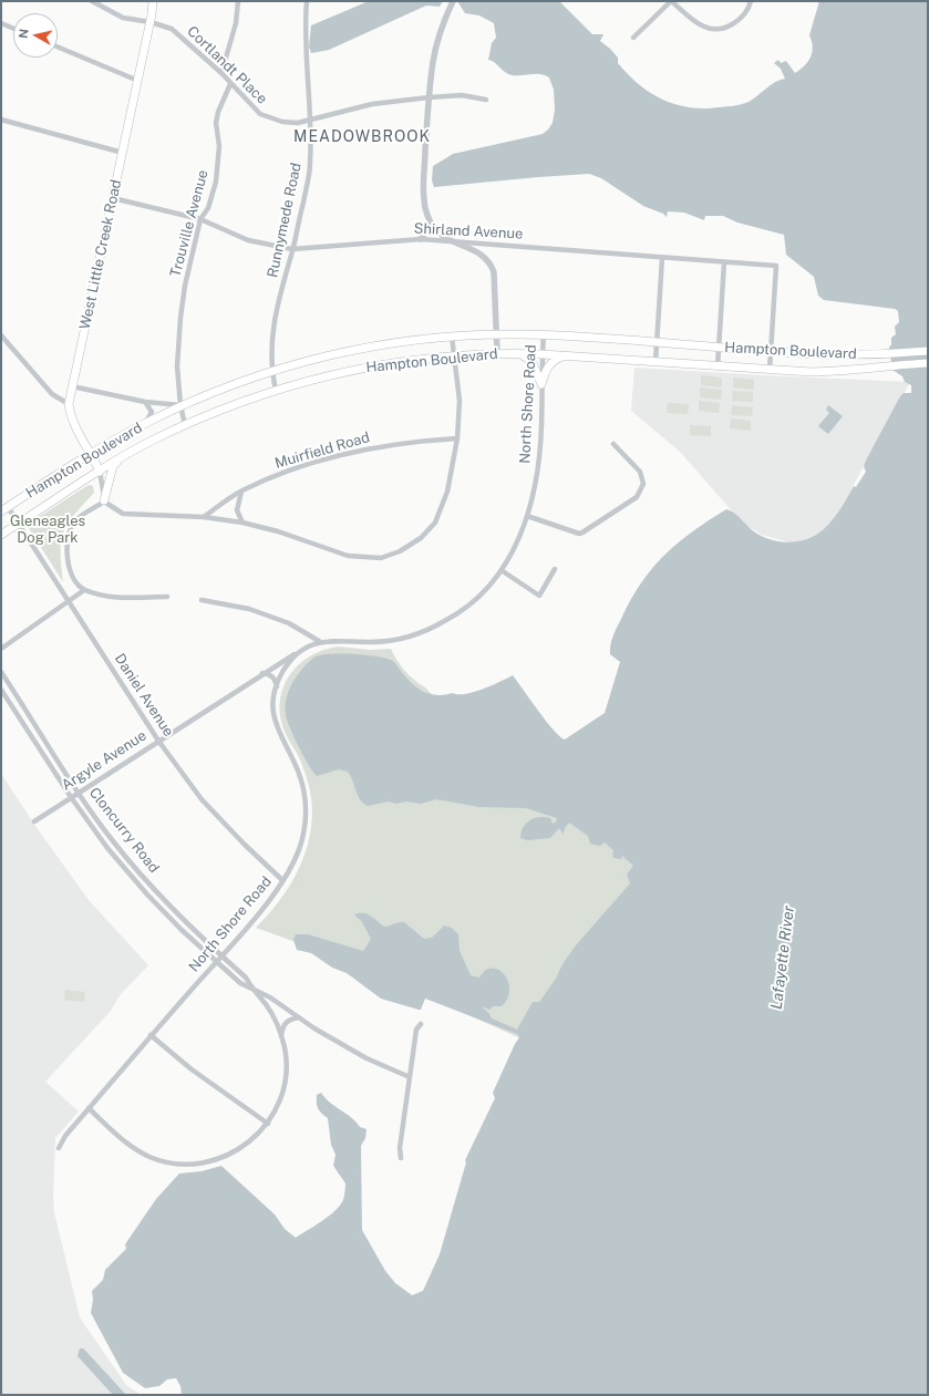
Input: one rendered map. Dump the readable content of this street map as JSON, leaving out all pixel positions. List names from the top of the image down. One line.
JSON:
{"streets":{"main road":["West Little Creek Road","Hampton Boulevard"],"street":["Cortlandt Place","Runnymede Road","Trouville Avenue","Shirland Avenue","North Shore Road","Muirfield Road","Daniel Avenue","Argyle Avenue","Cloncurry Road"]},"crossings":[["Cortlandt Place","Runnymede Road"],["Cortlandt Place","Trouville Avenue"],["Cortlandt Place","West Little Creek Road"],["Runnymede Road","Shirland Avenue"],["Runnymede Road","Hampton Boulevard"],["Trouville Avenue","Shirland Avenue"],["Trouville Avenue","Hampton Boulevard"],["Shirland Avenue","West Little Creek Road"],["Shirland Avenue","Hampton Boulevard"],["West Little Creek Road","Hampton Boulevard"],["Hampton Boulevard","North Shore Road"],["Hampton Boulevard","Daniel Avenue"],["North Shore Road","Daniel Avenue"],["North Shore Road","Argyle Avenue"],["North Shore Road","Cloncurry Road"],["Daniel Avenue","Argyle Avenue"],["Argyle Avenue","Cloncurry Road"]],"districts":["MEADOWBROOK"],"water":["Lafayette River"],"parks":["Gleneagles Dog Park"],"north":"left"}
